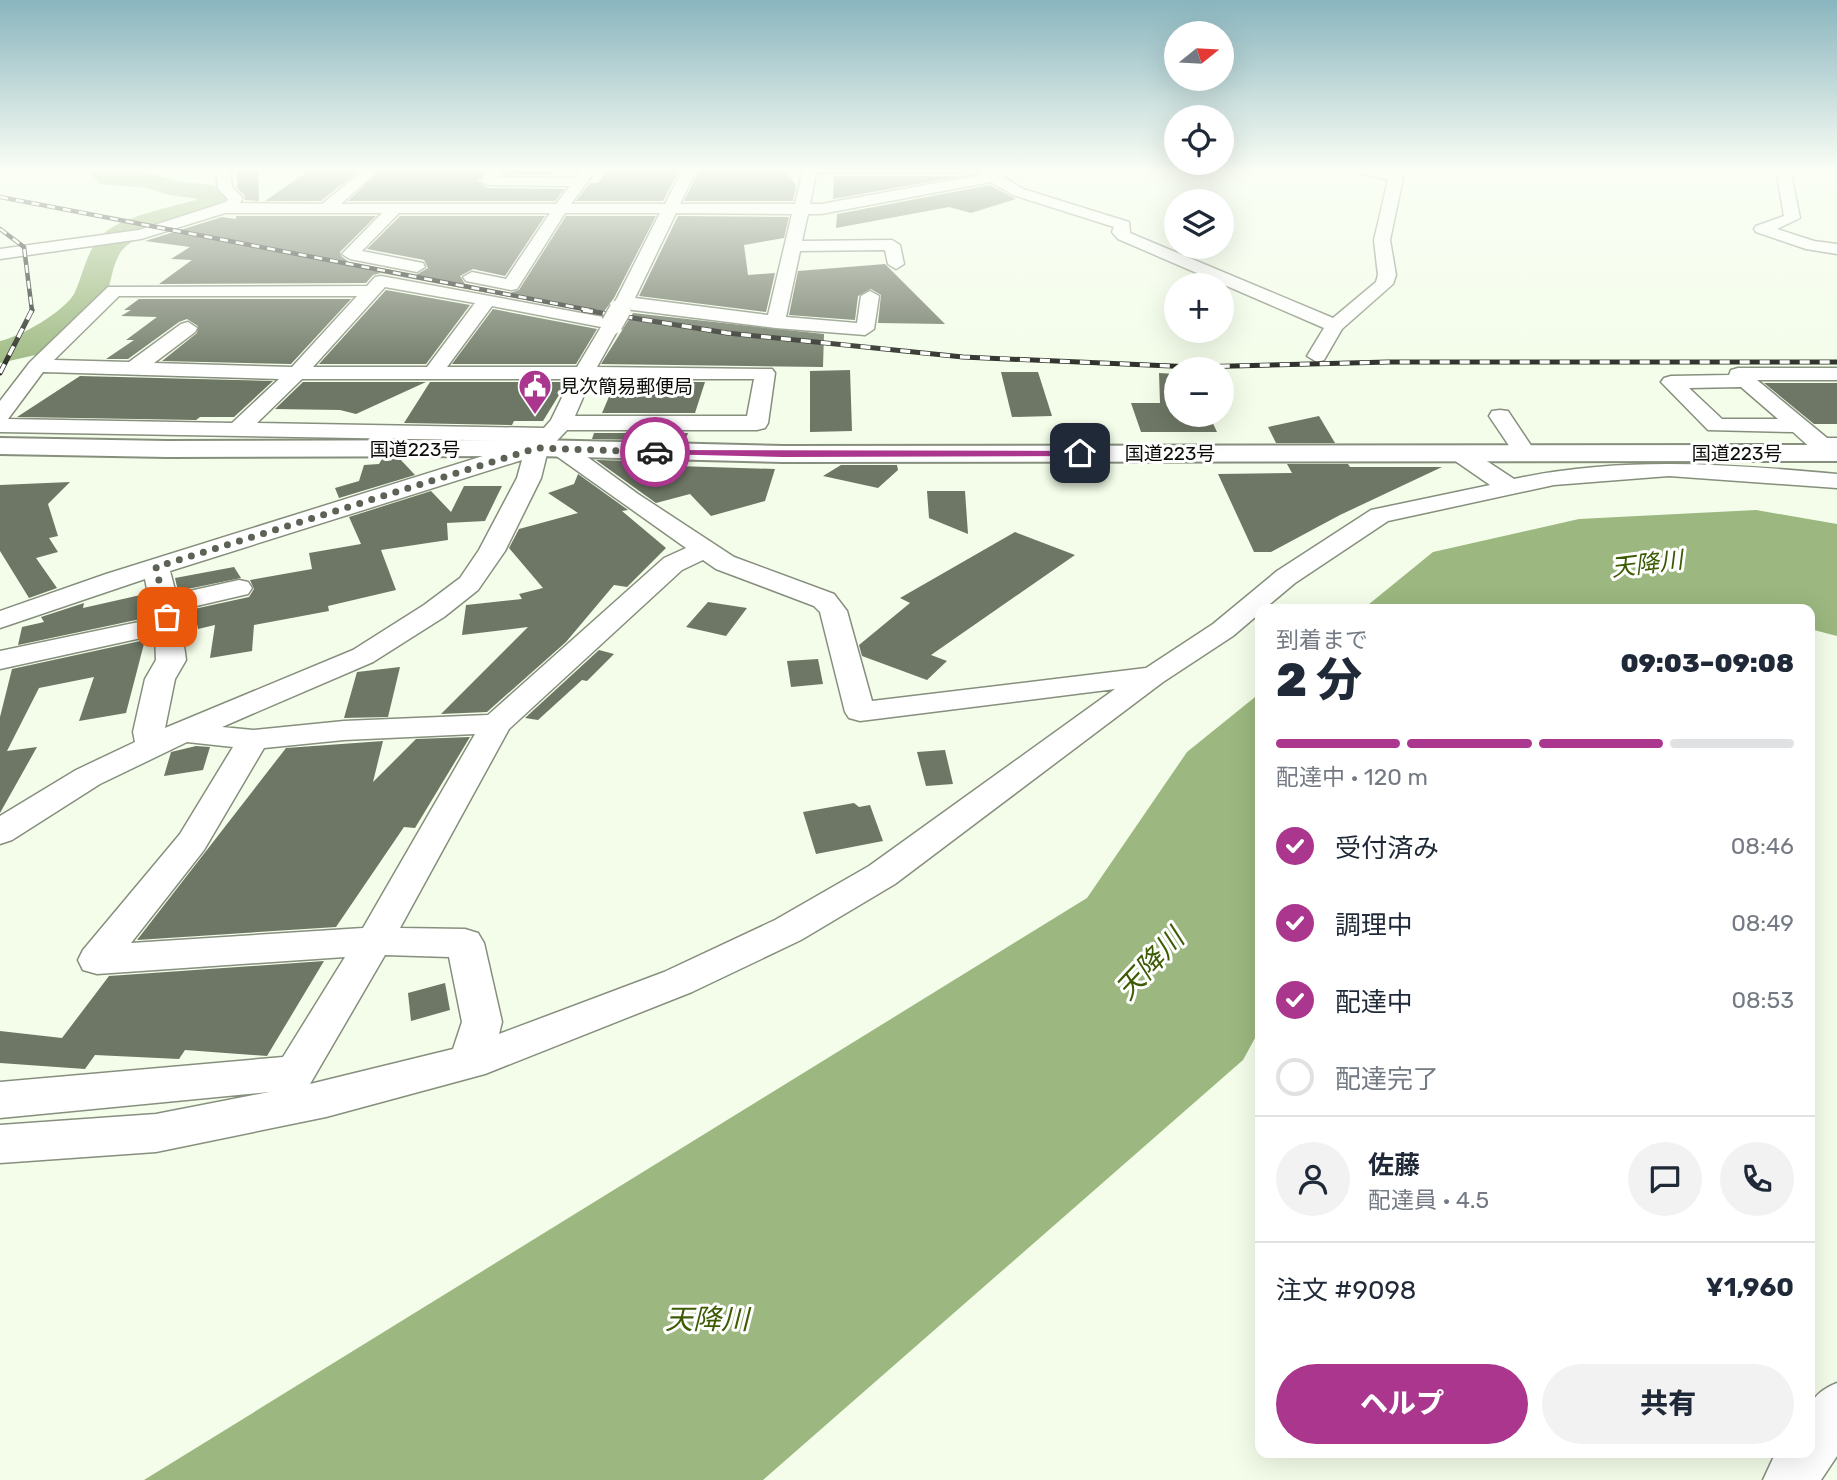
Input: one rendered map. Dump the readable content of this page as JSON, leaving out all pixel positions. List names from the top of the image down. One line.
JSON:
{"streets":{"highway":["国道223号"]},"water":["天降川"],"places":{"public building":["見次簡易郵便局"]},"north":"right","page":{"map_buttons":["+","−"],"heading":["2 分","到着まで","09:03–09:08"],"panel":["佐藤","配達員 · 4.5","注文 #9098","¥1,960"],"bar":"配達中 · 120 m","list":[["受付済み","08:46"],["調理中","08:49"],["配達中","08:53"],"配達完了"],"buttons":["ヘルプ","共有"]}}
